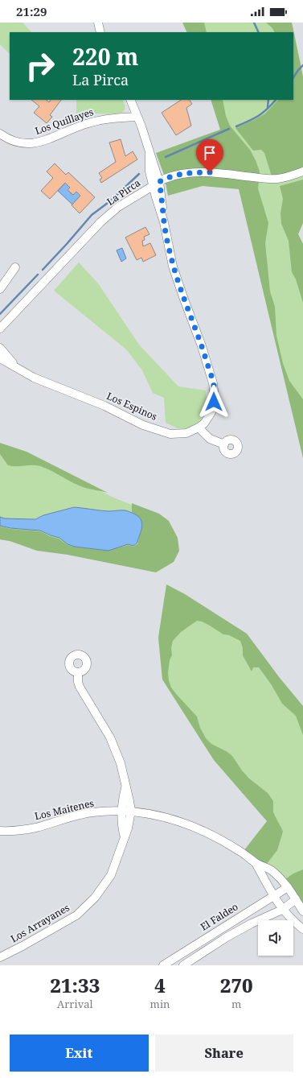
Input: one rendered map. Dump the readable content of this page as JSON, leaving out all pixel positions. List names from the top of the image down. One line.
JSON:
{"streets":{"street":["Los Quillayes","La Pirca","Los Espinos","Los Maitenes","El Faldeo","Los Arrayanes"]},"crossings":[["Los Quillayes","Los Espinos"],["La Pirca","Los Espinos"],["Los Maitenes","El Faldeo"],["Los Maitenes","Los Arrayanes"]],"page":{"status":"21:29","turn":["220 m","La Pirca"],"eta":["21:33","Arrival","4","min","270","m"],"buttons":["Exit","Share"]}}
